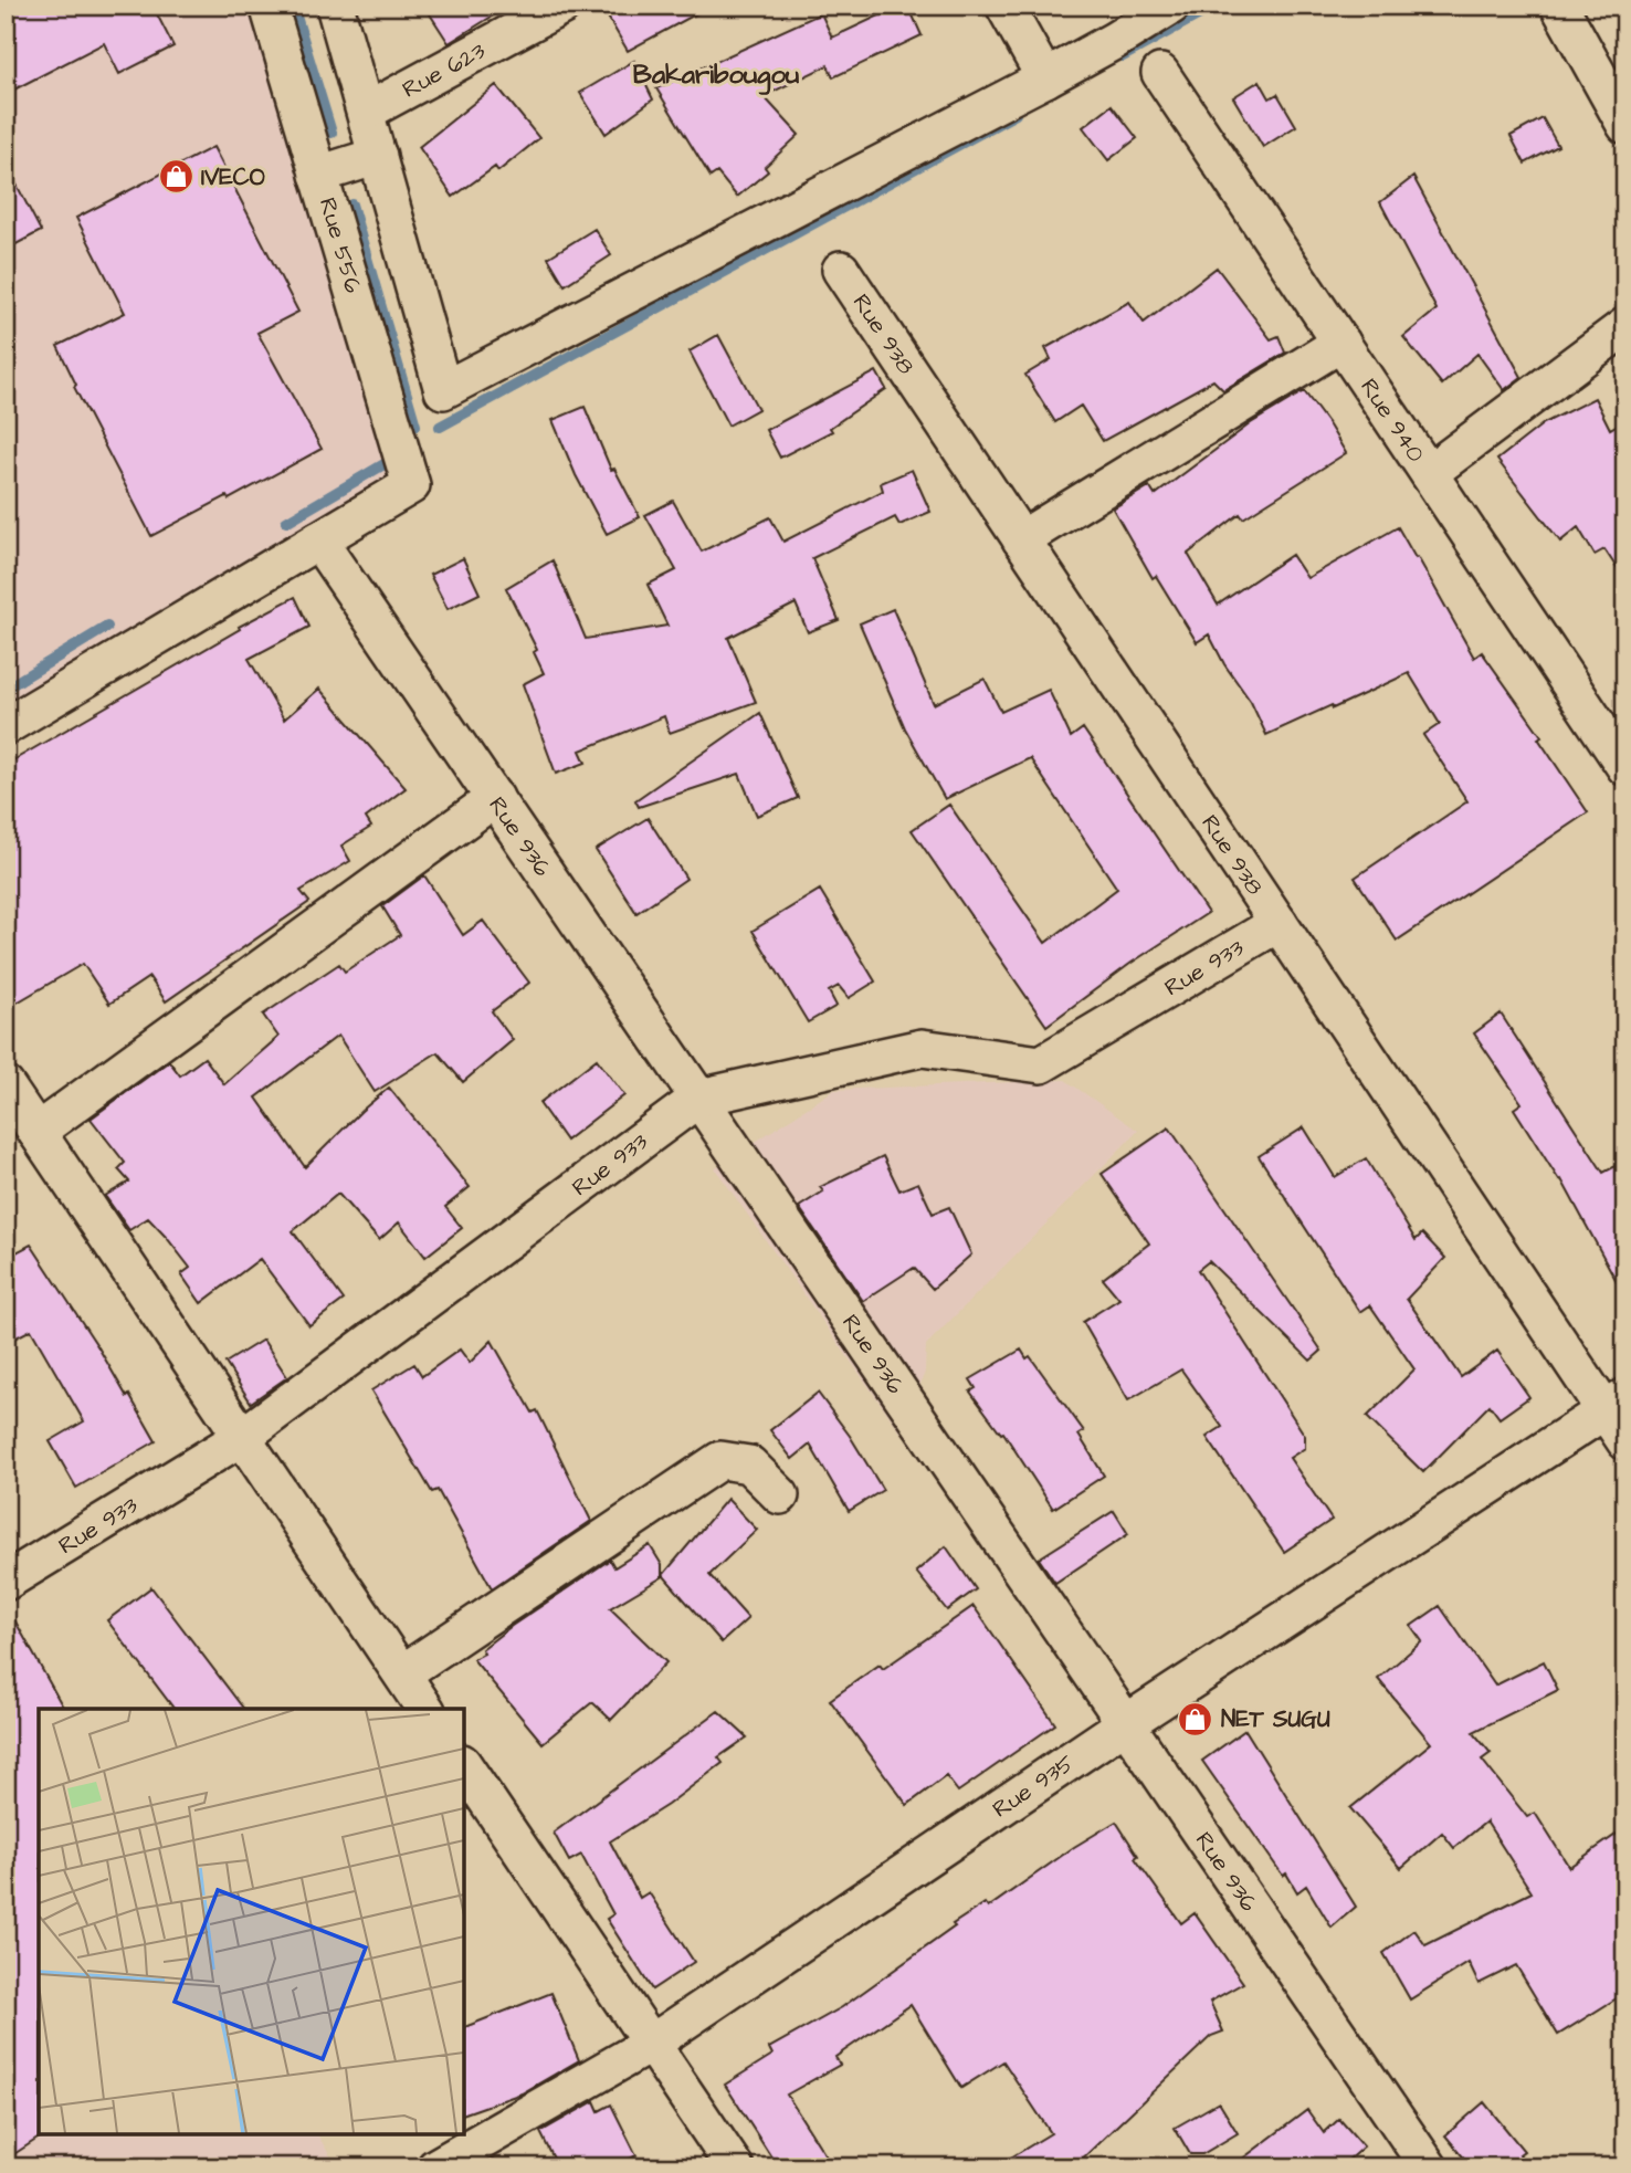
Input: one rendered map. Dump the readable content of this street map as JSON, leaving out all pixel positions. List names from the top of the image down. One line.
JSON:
{"streets":{"street":["Rue 623","Rue 556","Rue 938","Rue 940","Rue 936","Rue 933","Rue 935"]},"crossings":[["Rue 556","Rue 936"],["Rue 938","Rue 933"],["Rue 938","Rue 935"],["Rue 936","Rue 933"],["Rue 936","Rue 935"]],"districts":["Bakaribougou"],"places":{"shop":["IVECO","NET SUGU"]}}
